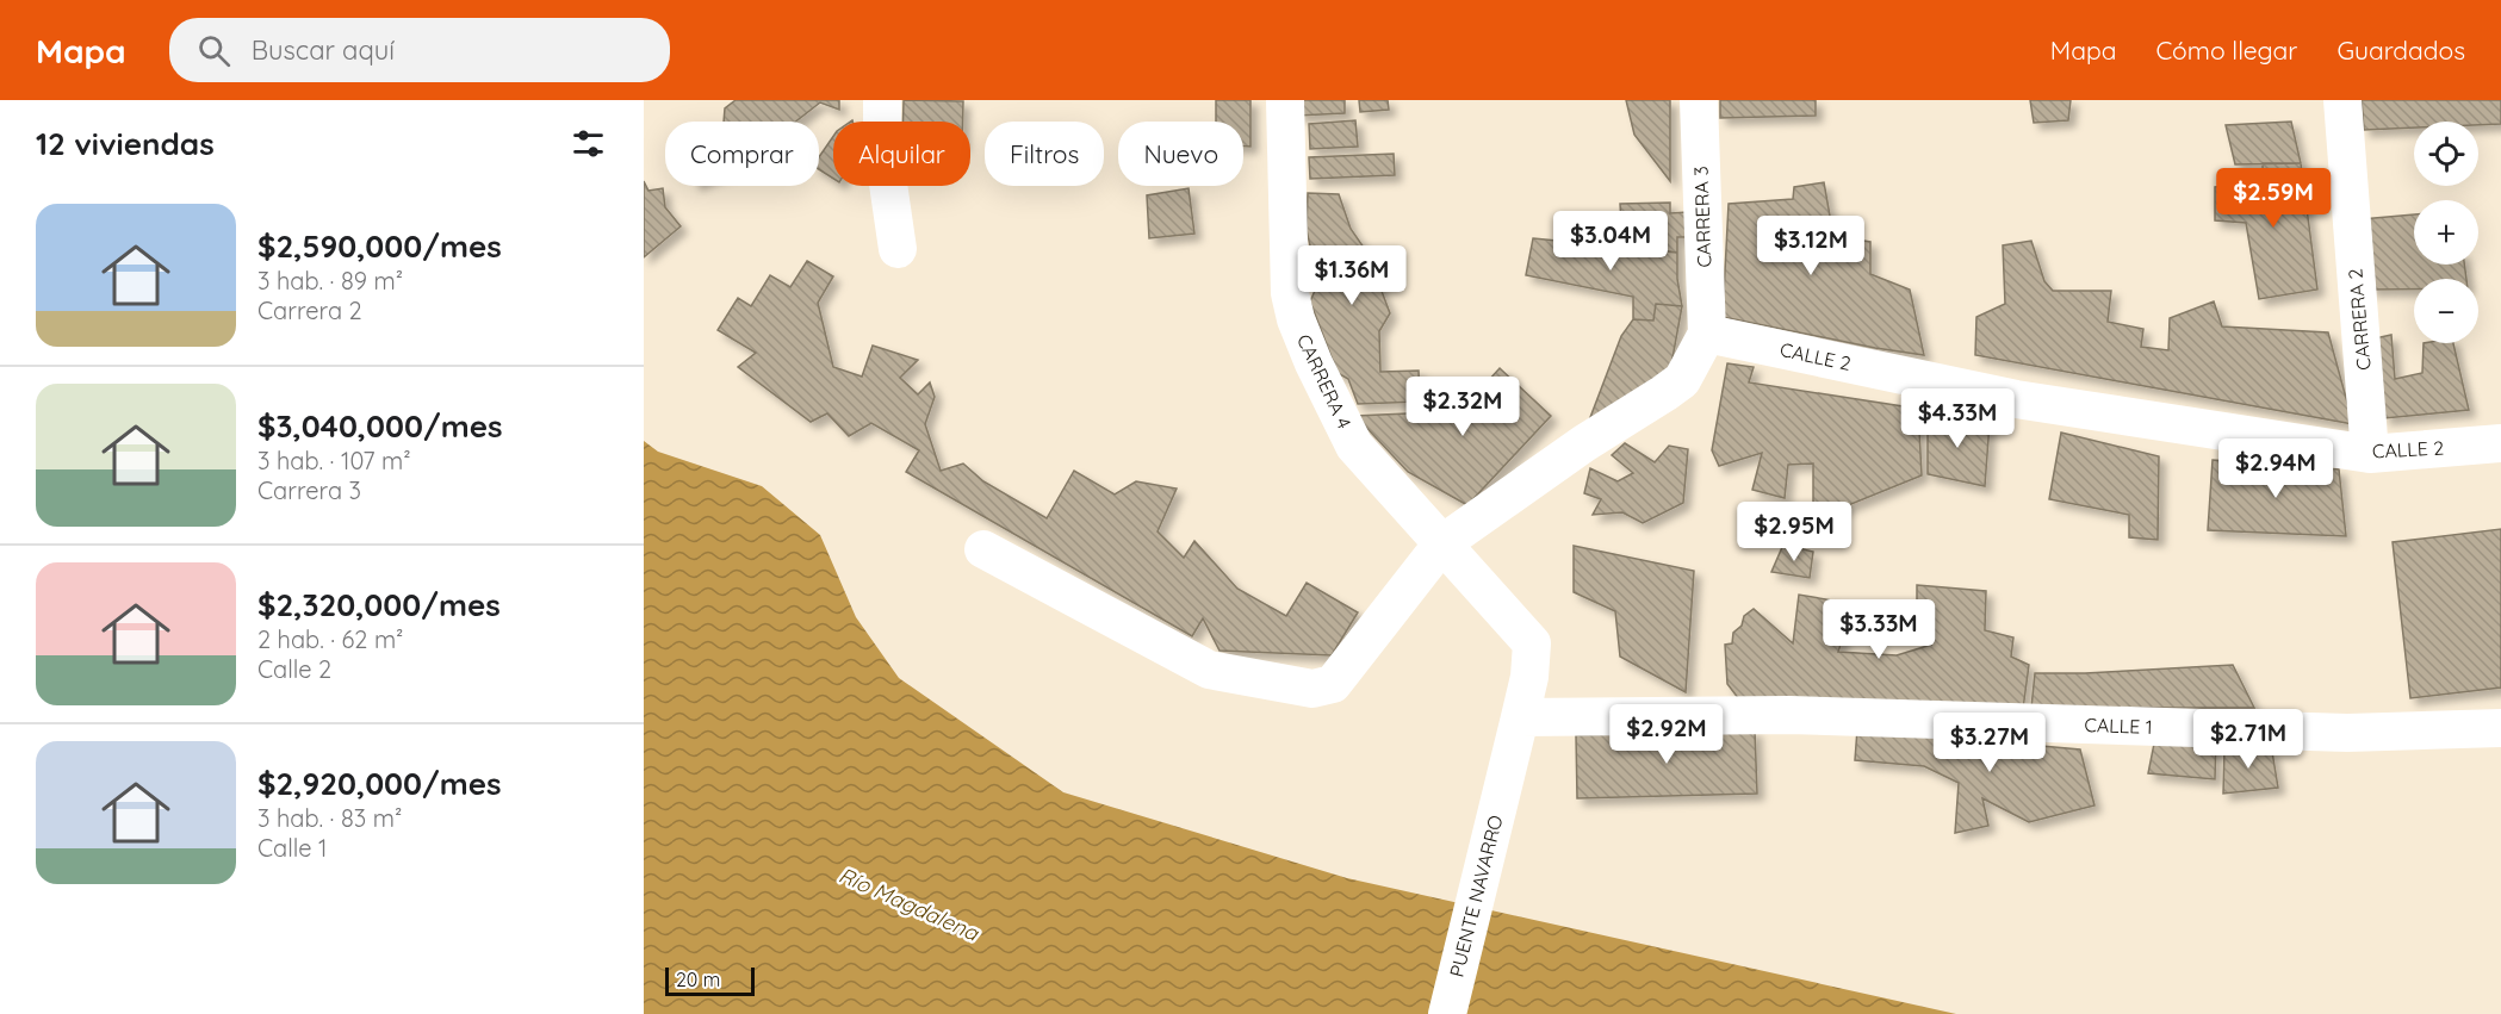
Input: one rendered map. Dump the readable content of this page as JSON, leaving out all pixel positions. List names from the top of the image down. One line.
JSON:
{"streets":{"street":["CARRERA 3","CARRERA 2","CALLE 2","CARRERA 4","CALLE 1","PUENTE NAVARRO"]},"crossings":[["CARRERA 3","CALLE 2"],["CARRERA 2","CALLE 2"],["CARRERA 4","CALLE 1"],["CARRERA 4","PUENTE NAVARRO"],["CALLE 1","PUENTE NAVARRO"]],"water":["Río Magdalena"],"scale_bar":"20 m","page":{"header":"Mapa","search":"Buscar aquí","nav":["Mapa","Cómo llegar","Guardados"],"heading":"12 viviendas","map_buttons":["+","−"],"chip":["Comprar","Alquilar","Filtros","Nuevo"],"price":["$2.59M","$3.04M","$3.12M","$1.36M","$2.32M","$4.33M","$2.94M","$2.95M","$3.33M","$2.92M","$2.71M","$3.27M"],"list":[{"name":"$2,590,000/mes","note":"3 hab. · 89 m² · Carrera 2"},{"name":"$3,040,000/mes","note":"3 hab. · 107 m² · Carrera 3"},{"name":"$2,320,000/mes","note":"2 hab. · 62 m² · Calle 2"},{"name":"$2,920,000/mes","note":"3 hab. · 83 m² · Calle 1"}],"scale":"20 m"}}
